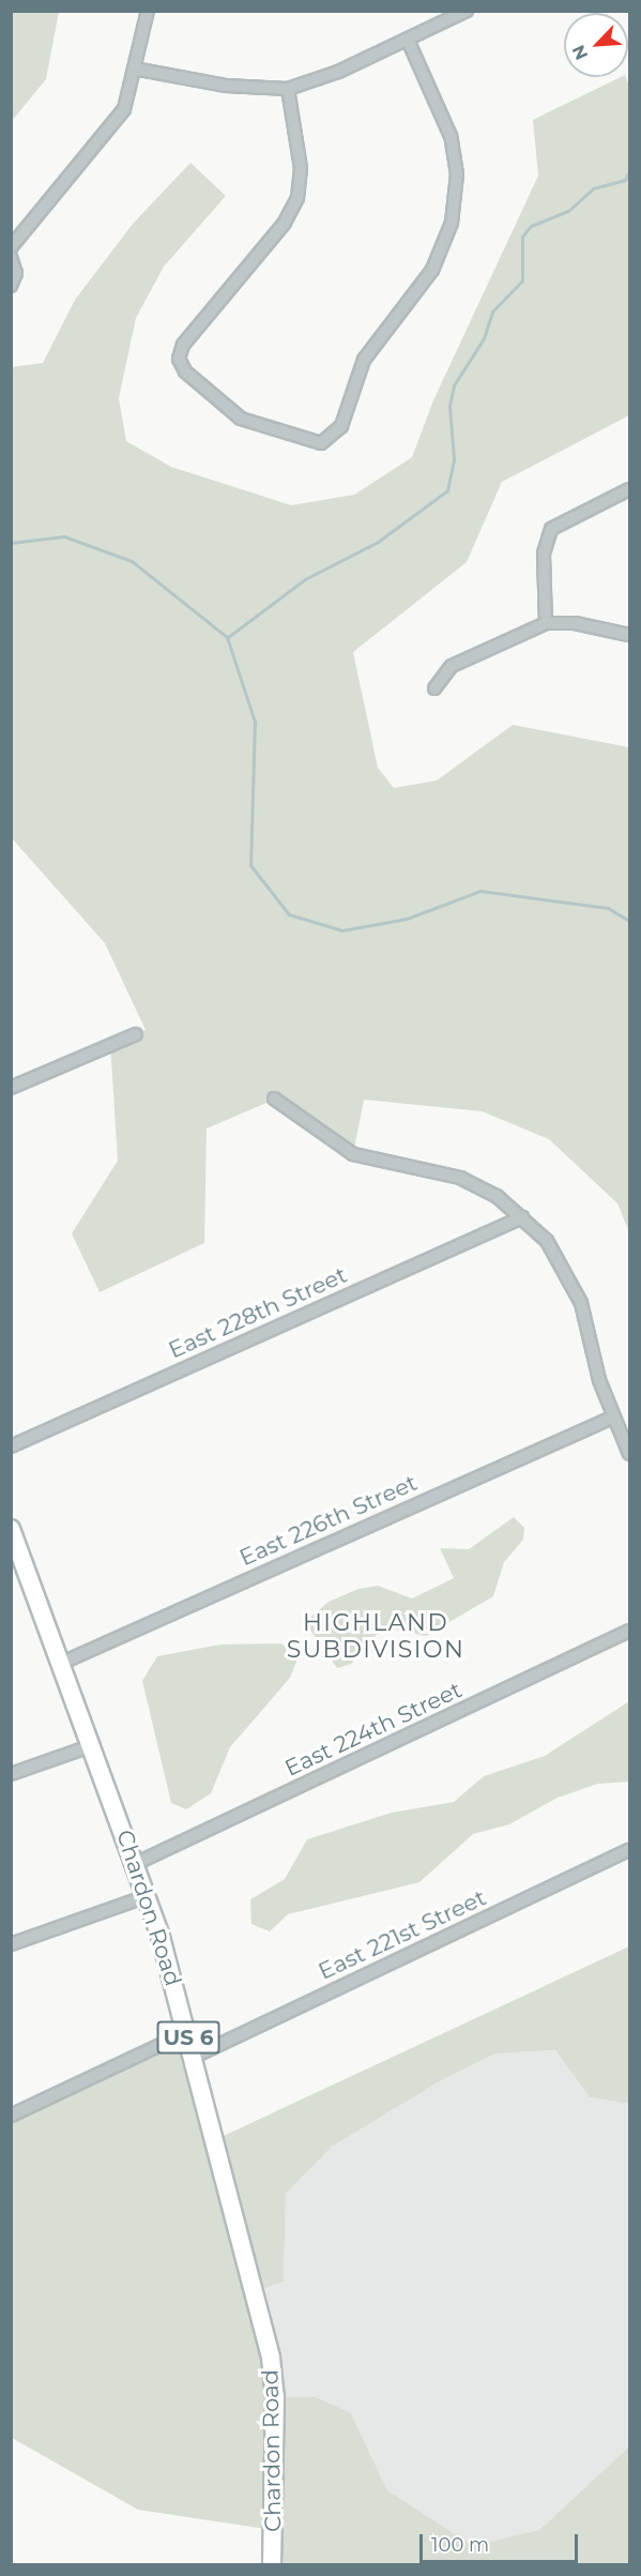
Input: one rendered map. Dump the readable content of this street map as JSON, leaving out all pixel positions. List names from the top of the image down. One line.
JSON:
{"streets":{"main road":["Chardon Road","US 6"],"street":["East 228th Street","East 226th Street","East 224th Street","East 221st Street"]},"crossings":[["East 226th Street","Chardon Road"],["East 224th Street","Chardon Road"],["Chardon Road","East 221st Street"]],"districts":["HIGHLAND SUBDIVISION"],"scale_bar":"100 m","north":"bottom left"}
